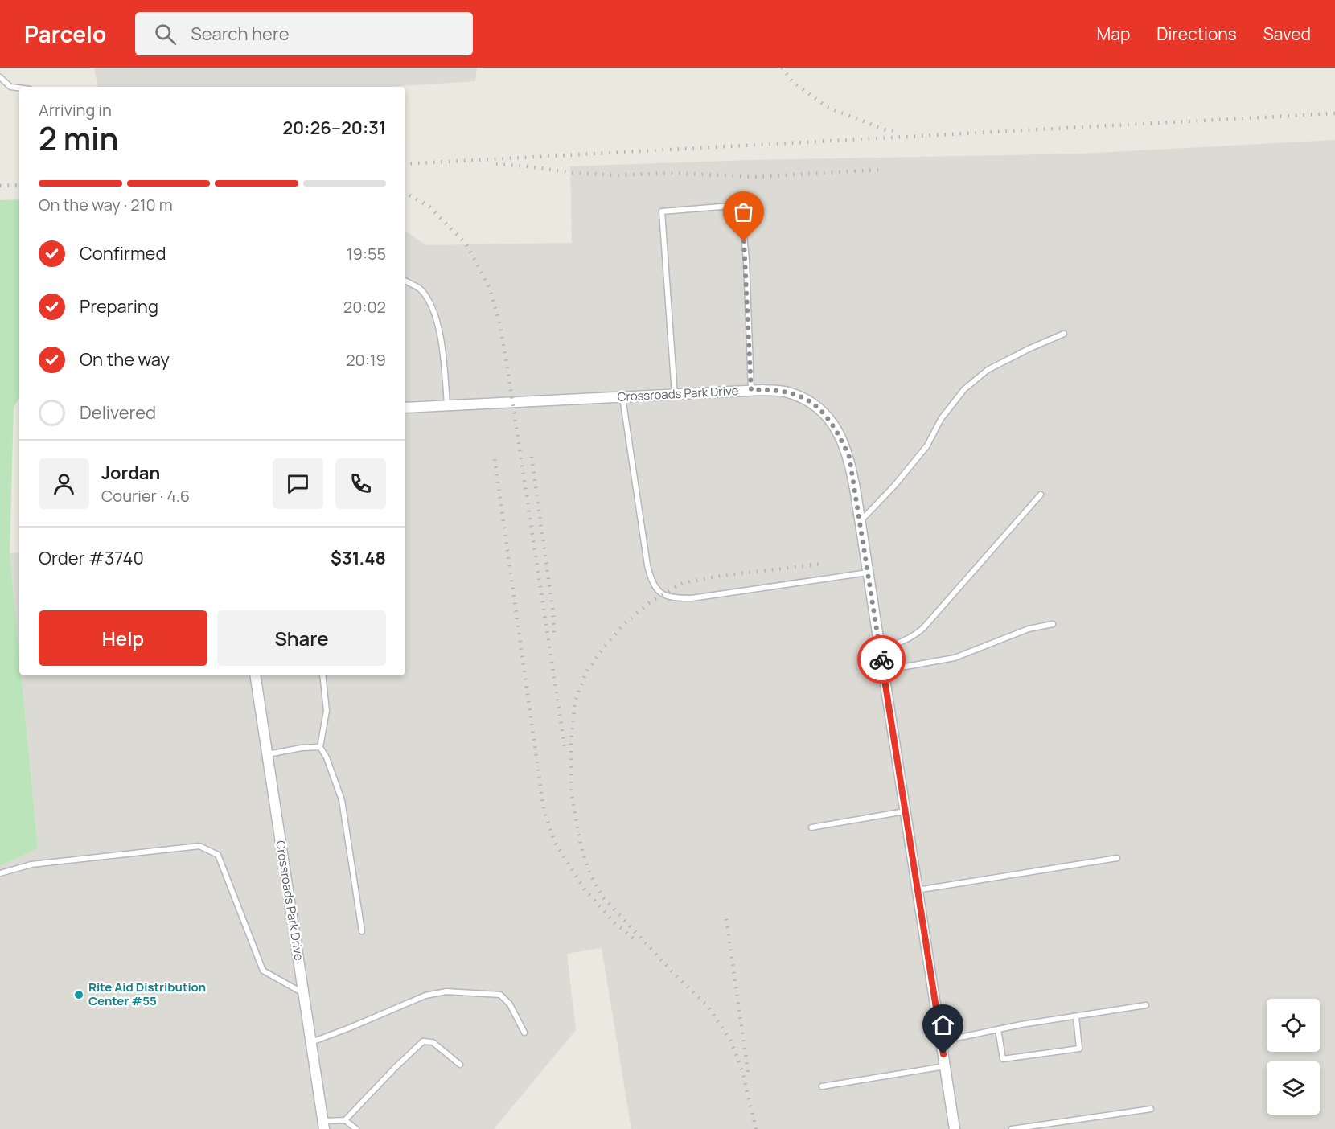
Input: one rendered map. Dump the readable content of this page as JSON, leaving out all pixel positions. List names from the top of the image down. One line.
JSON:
{"streets":{"street":["Crossroads Park Drive"]},"places":["Rite Aid Distribution Center #55"],"page":{"header":"Parcelo","search":"Search here","nav":["Map","Directions","Saved"],"heading":["2 min","Arriving in","20:26–20:31"],"panel":["Jordan","Courier · 4.6","Order #3740","$31.48"],"bar":"On the way · 210 m","list":[["Confirmed","19:55"],["Preparing","20:02"],["On the way","20:19"],"Delivered"],"buttons":["Help","Share"]}}
